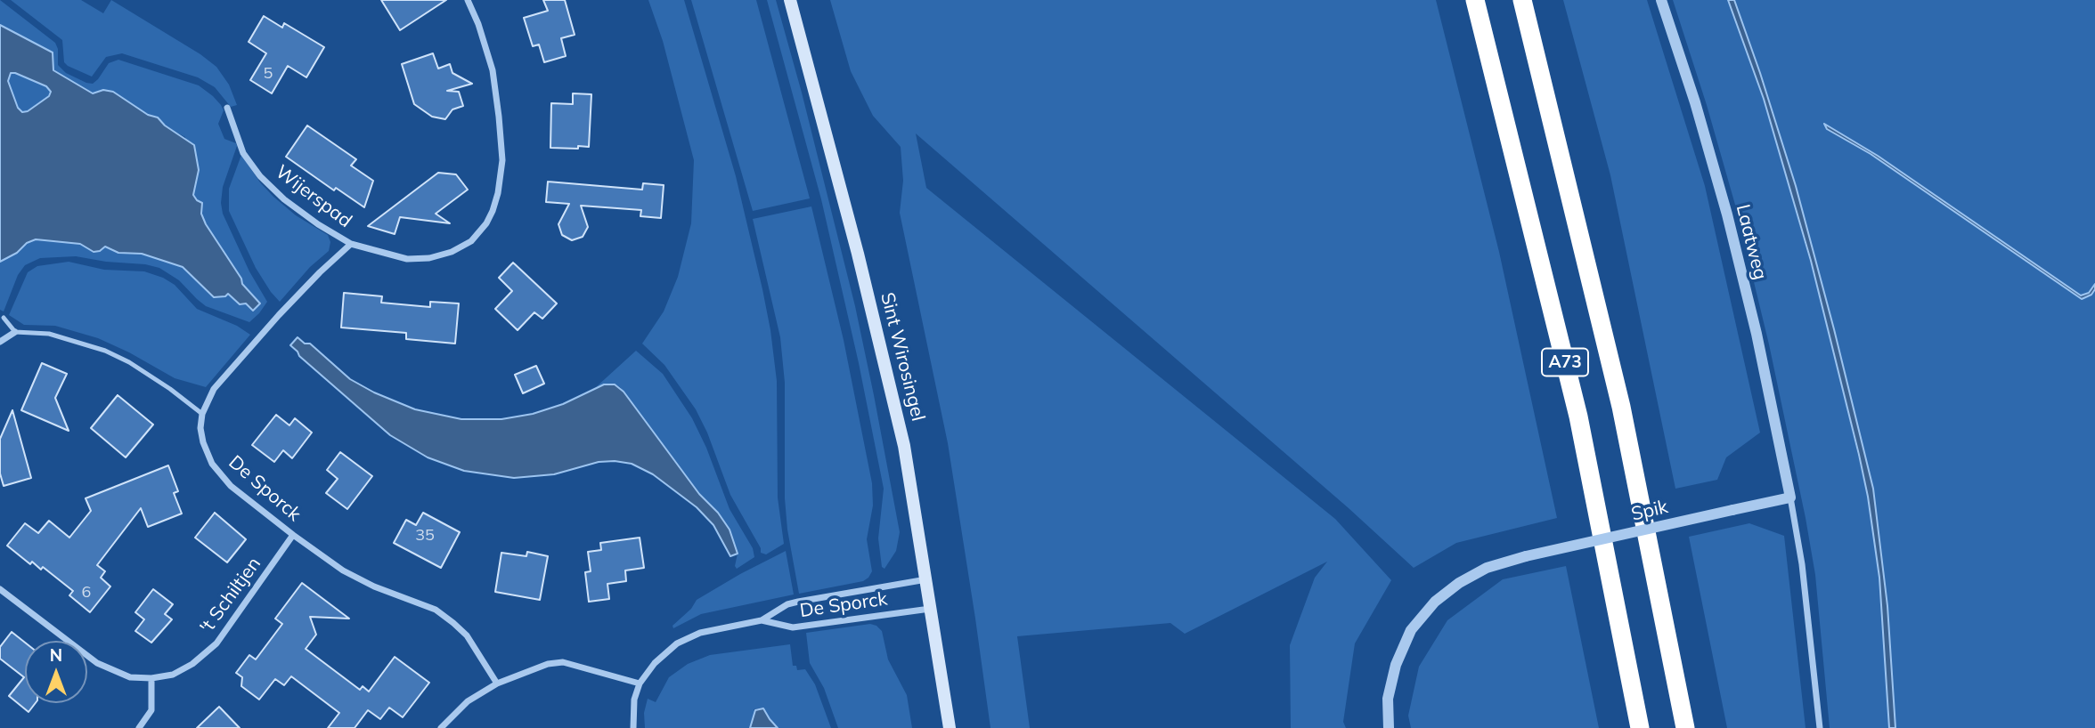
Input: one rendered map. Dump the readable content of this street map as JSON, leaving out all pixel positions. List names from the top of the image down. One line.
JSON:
{"streets":{"highway":["A73"],"main road":["Sint Wirosingel"],"street":["Wijerspad","Laatweg","De Sporck","Spik","'t Schiltjen"]},"crossings":[["Wijerspad","De Sporck"],["Laatweg","Spik"],["Sint Wirosingel","De Sporck"],["De Sporck","'t Schiltjen"]],"house_numbers":["5","35","6"],"north":"top"}
